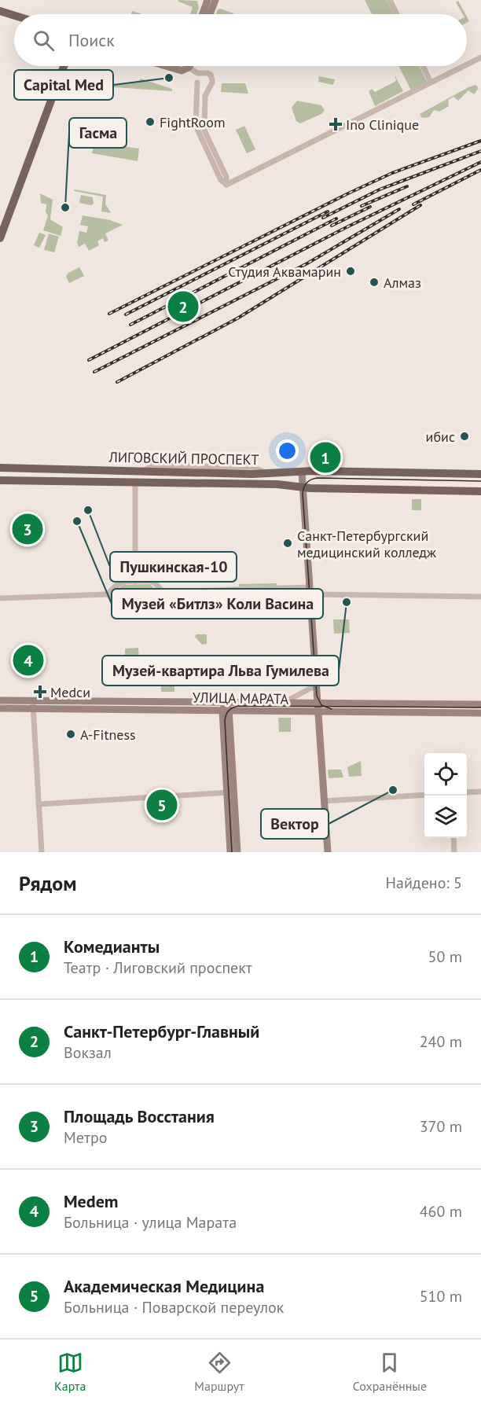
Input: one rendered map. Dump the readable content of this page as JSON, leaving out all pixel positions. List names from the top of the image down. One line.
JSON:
{"streets":{"main road":["ЛИГОВСКИЙ ПРОСПЕКТ"],"street":["УЛИЦА МАРАТА"]},"places":{"other":["Capital Med","FightRoom","Гасма","Студия Аквамарин","Алмаз","ибис","Пушкинская-10","Музей «Битлз» Коли Васина","Санкт-Петербургский медицинский колледж","Музей-квартира Льва Гумилева","A-Fitness","Вектор"],"health":["Ino Clinique","Medси"]},"page":{"search":"Поиск","pins":["2","1","3","4","5"],"heading":["Рядом","Найдено: 5"],"list":[{"mark":"1","name":"Комедианты","note":"Театр · Лиговский проспект","value":"50 m"},{"mark":"2","name":"Санкт-Петербург-Главный","note":"Вокзал","value":"240 m"},{"mark":"3","name":"Площадь Восстания","note":"Метро","value":"370 m"},{"mark":"4","name":"Medem","note":"Больница · улица Марата","value":"460 m"},{"mark":"5","name":"Академическая Медицина","note":"Больница · Поварской переулок","value":"510 m"}],"nav":["Карта","Маршрут","Сохранённые"]}}
